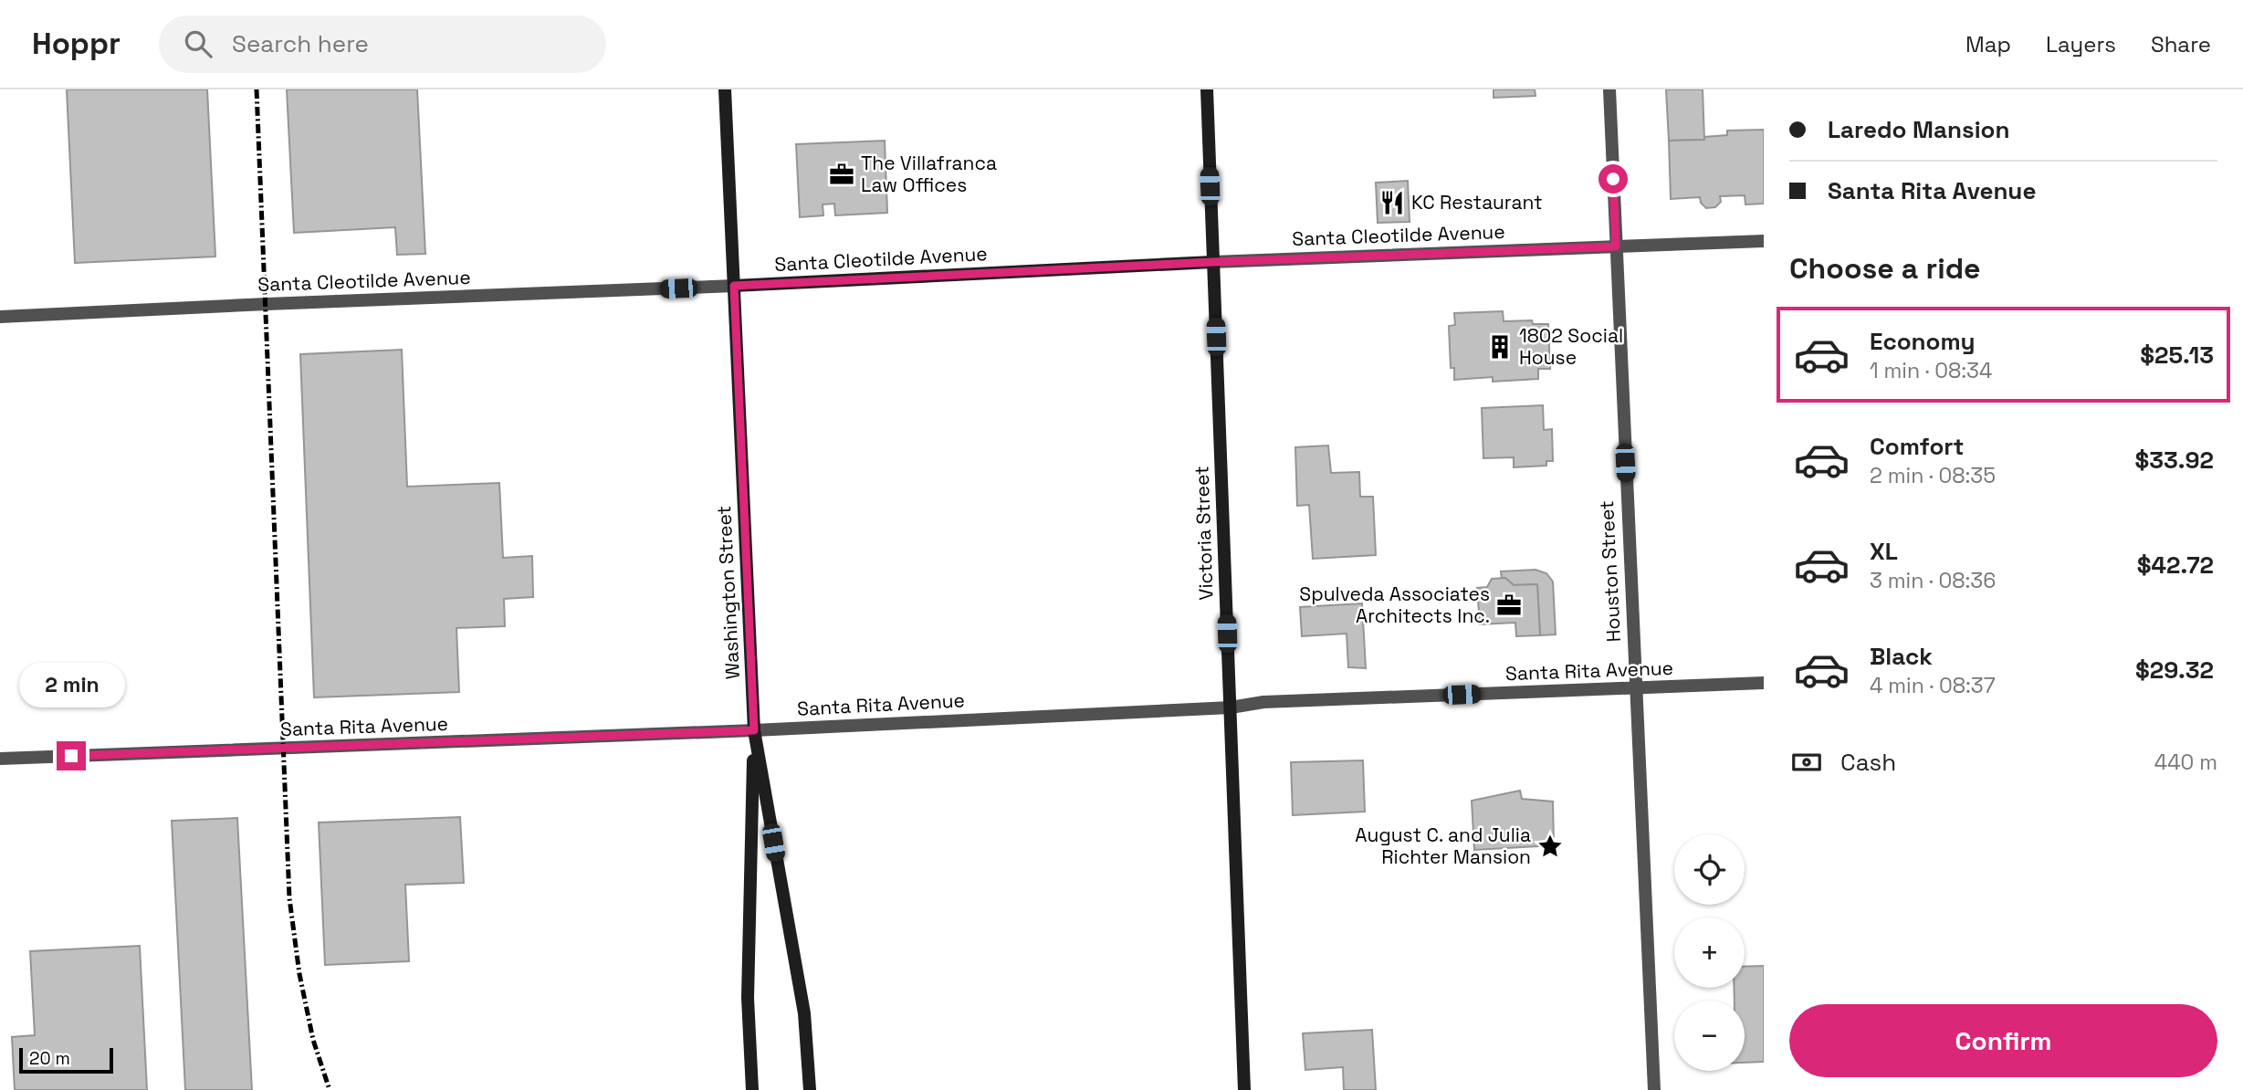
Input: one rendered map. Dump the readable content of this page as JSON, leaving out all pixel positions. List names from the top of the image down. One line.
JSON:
{"streets":{"main road":["Santa Cleotilde Avenue","Victoria Street","Washington Street"],"street":["Houston Street","Santa Rita Avenue"]},"crossings":[["Santa Cleotilde Avenue","Victoria Street"],["Santa Cleotilde Avenue","Houston Street"],["Santa Cleotilde Avenue","Washington Street"],["Victoria Street","Santa Rita Avenue"],["Houston Street","Santa Rita Avenue"],["Washington Street","Santa Rita Avenue"]],"places":{"office":["The Villafranca Law Offices","Spulveda Associates Architects Inc."],"restaurant":["KC Restaurant"],"building":["1802 Social House"],"place":["August C. and Julia Richter Mansion"]},"scale_bar":"20 m","page":{"header":"Hoppr","search":"Search here","nav":["Map","Layers","Share"],"banner":["Laredo Mansion","Santa Rita Avenue"],"heading":"Choose a ride","list":[{"name":"Economy","note":"1 min · 08:34","value":"$25.13"},{"name":"Comfort","note":"2 min · 08:35","value":"$33.92"},{"name":"XL","note":"3 min · 08:36","value":"$42.72"},{"name":"Black","note":"4 min · 08:37","value":"$29.32"}],"bubble":"2 min","pay":["Cash","440 m"],"map_buttons":["+","−"],"buttons":"Confirm","scale":"20 m"}}
